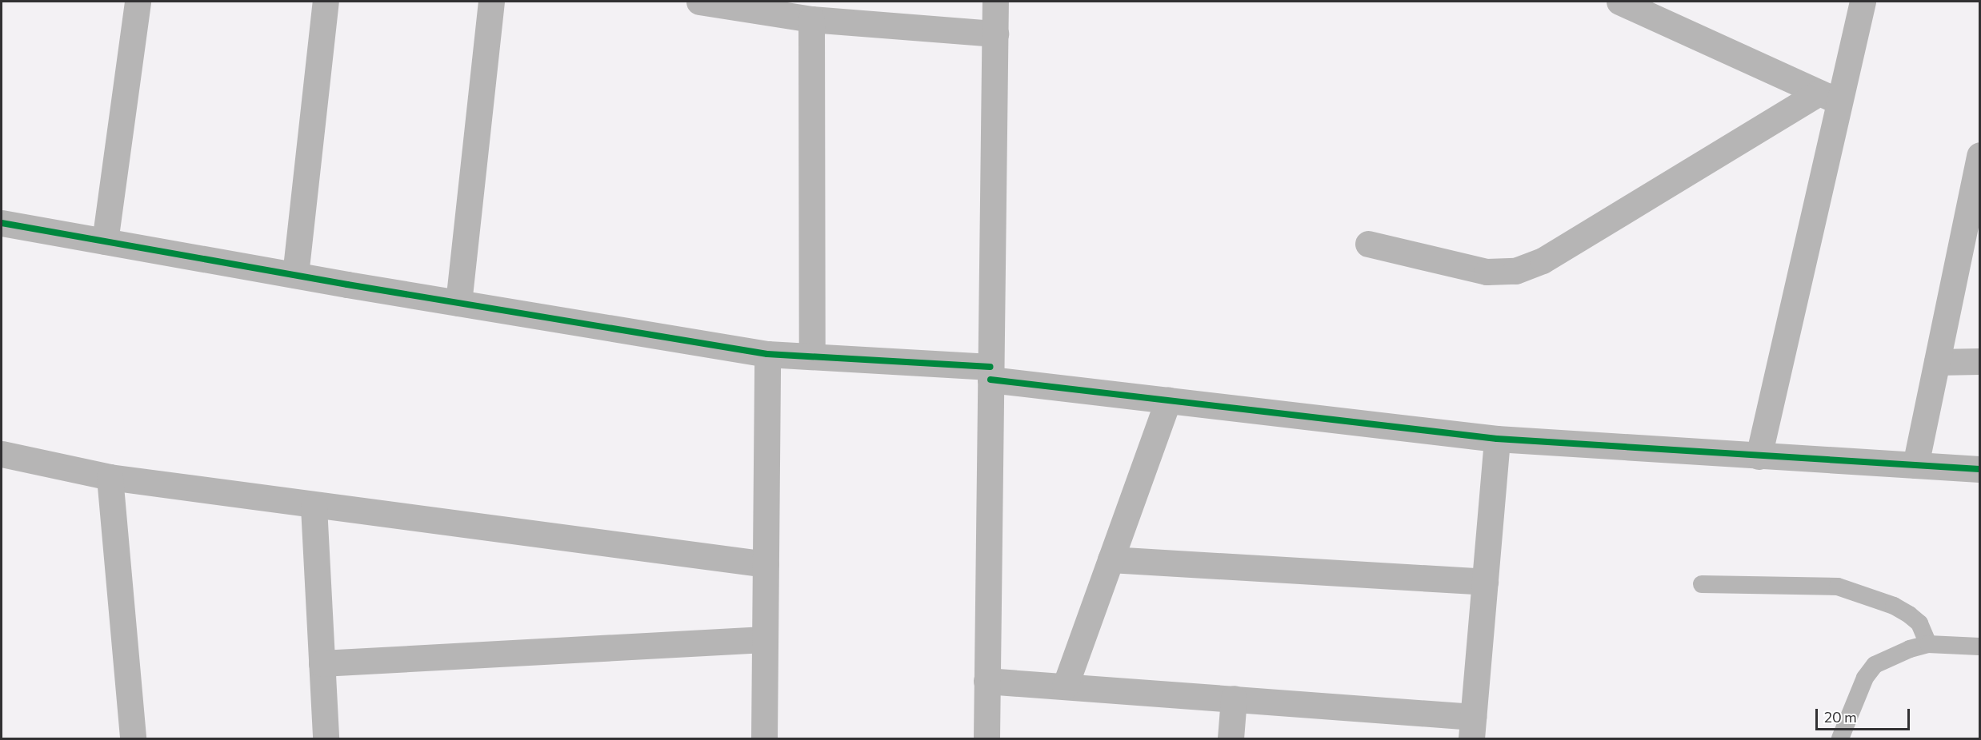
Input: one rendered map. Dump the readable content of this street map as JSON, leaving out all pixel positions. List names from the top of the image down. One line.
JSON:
{"scale_bar":"20 m"}
